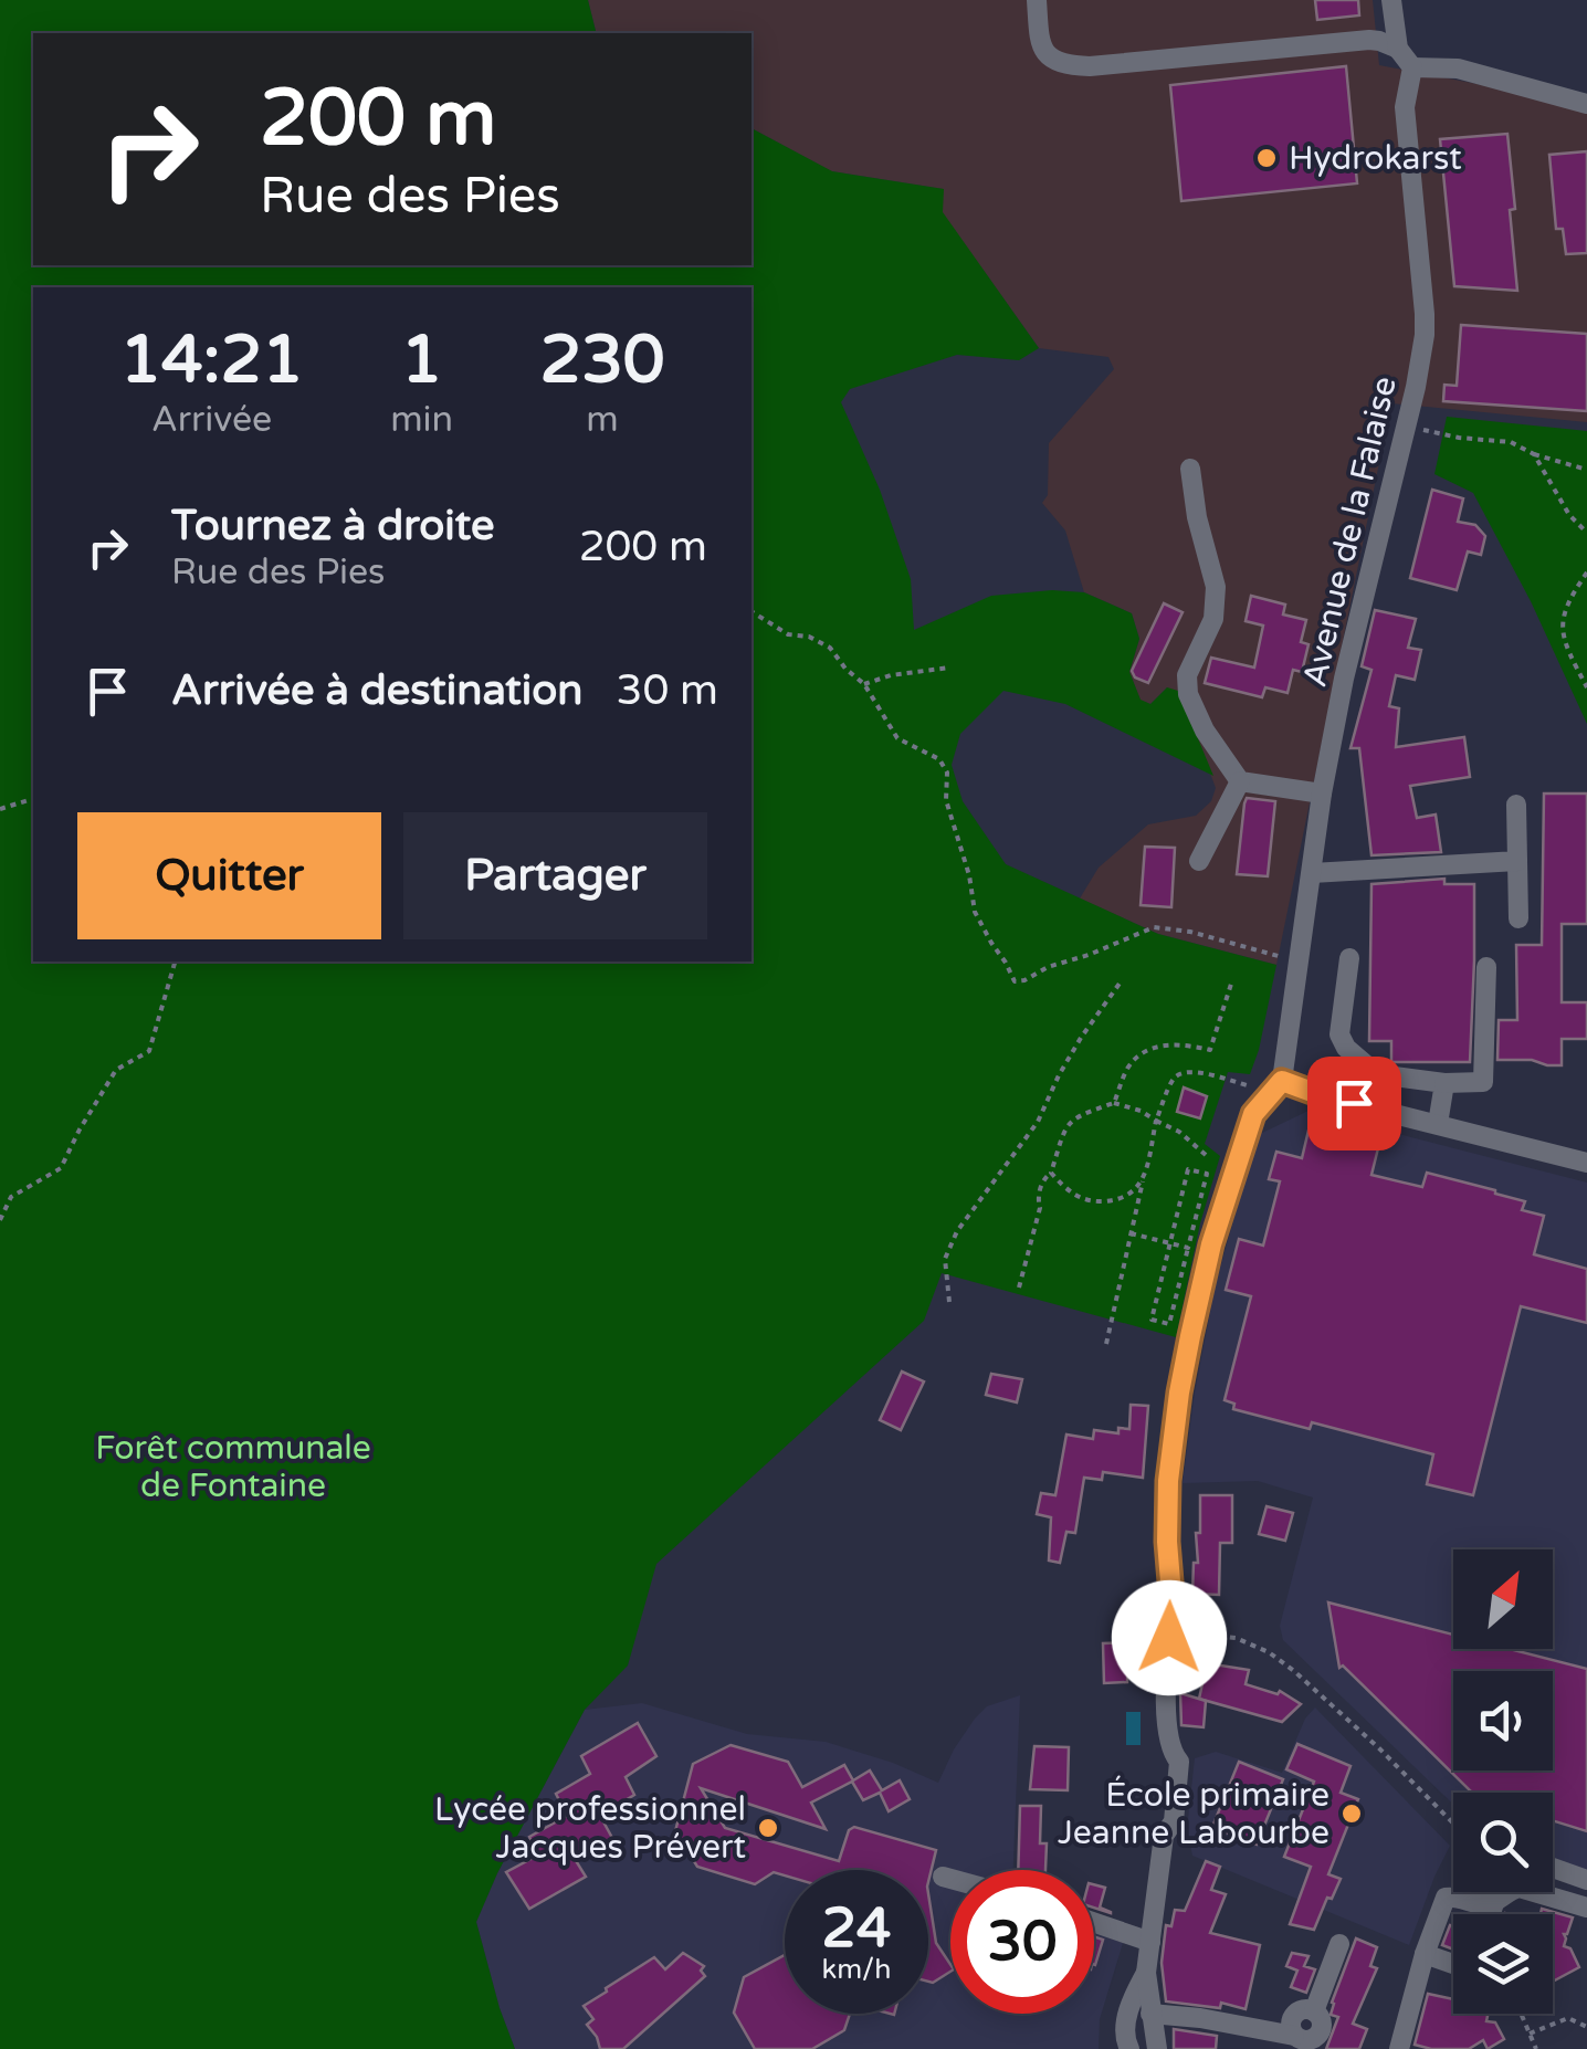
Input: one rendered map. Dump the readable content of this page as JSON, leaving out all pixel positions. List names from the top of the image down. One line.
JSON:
{"streets":{"street":["Avenue de la Falaise"]},"parks":["Forêt communale de Fontaine"],"places":["Hydrokarst","École primaire Jeanne Labourbe","Lycée professionnel Jacques Prévert"],"north":"top right","page":{"turn":["200 m","Rue des Pies"],"eta":["14:21","Arrivée","1","min","230","m"],"list":[{"name":"Tournez à droite","note":"Rue des Pies","value":"200 m"},{"name":"Arrivée à destination","value":"30 m"}],"buttons":["Quitter","Partager"],"speed":"24 km/h","limit":"30"}}
